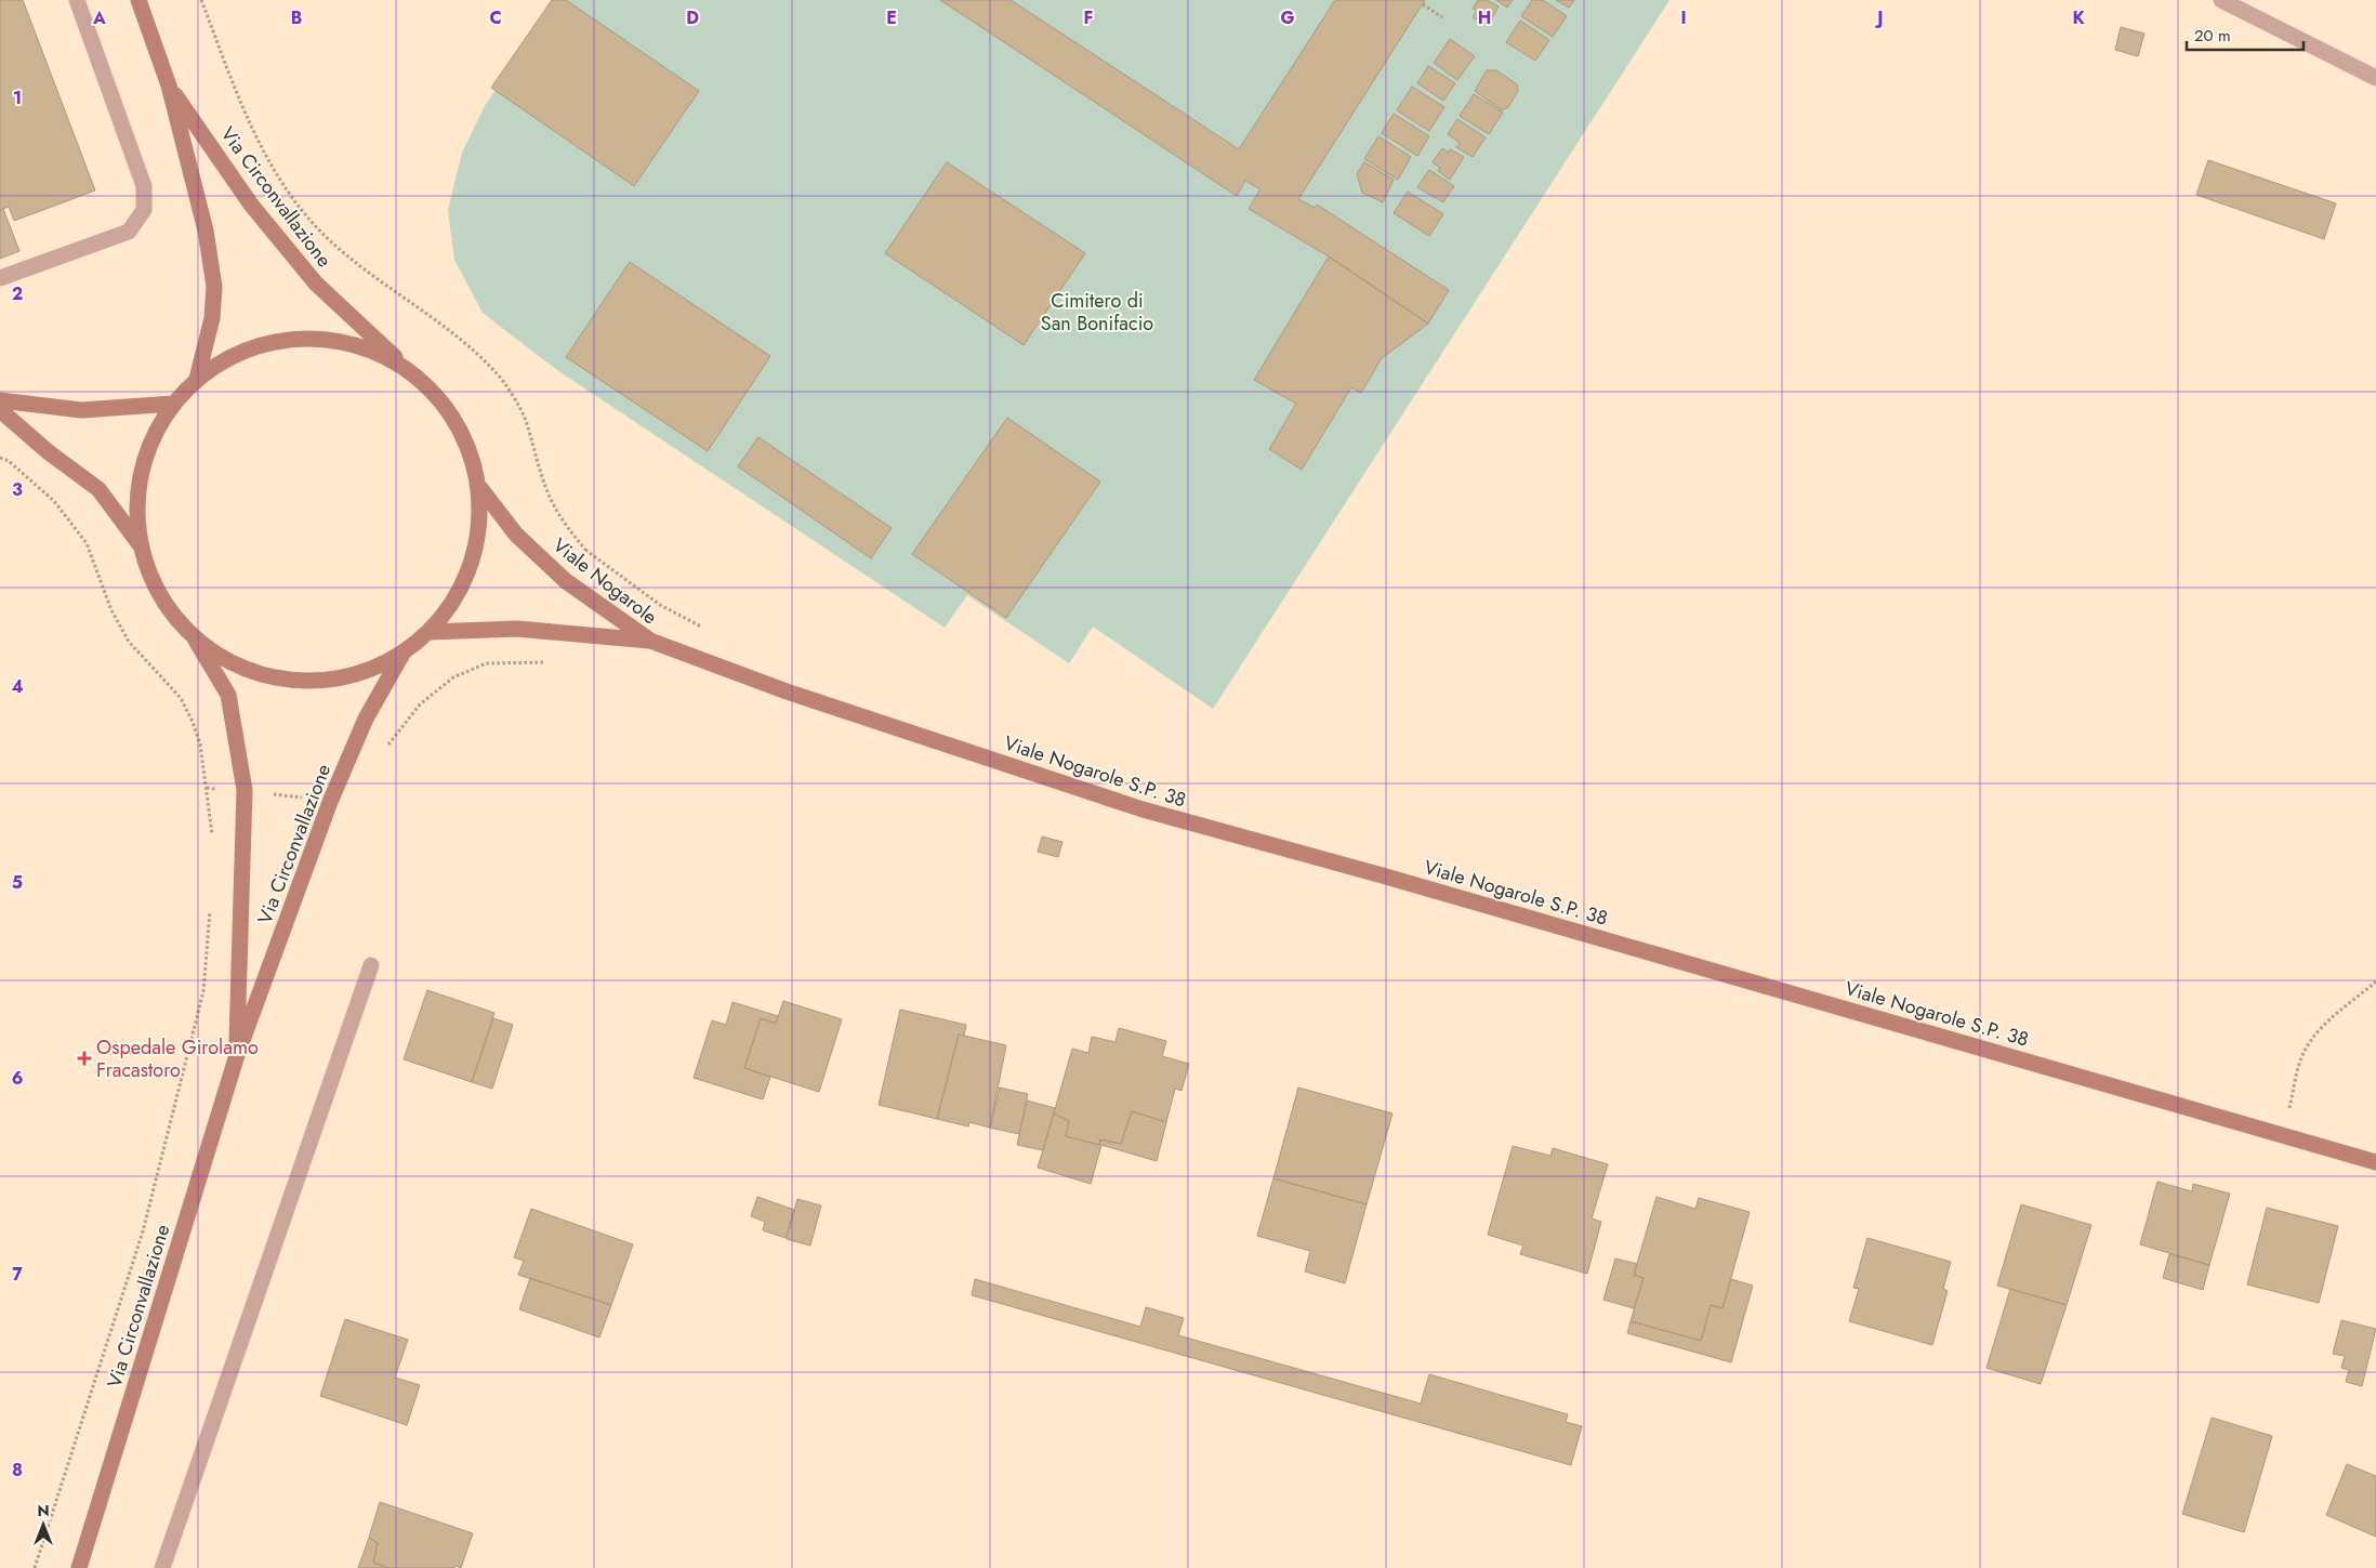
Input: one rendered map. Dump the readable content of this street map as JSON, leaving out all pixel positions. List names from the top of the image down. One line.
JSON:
{"streets":{"main road":["Via Circonvallazione","Viale Nogarole","Viale Nogarole S.P. 38"]},"crossings":[["Via Circonvallazione","Viale Nogarole"],["Viale Nogarole","Viale Nogarole S.P. 38"]],"parks":["Cimitero di San Bonifacio"],"places":{"health":["Ospedale Girolamo Fracastoro"]},"scale_bar":"20 m","north":"top","grid":{"columns":["A","B","C","D","E","F","G","H","I","J","K"],"rows":["1","2","3","4","5","6","7","8"]}}
